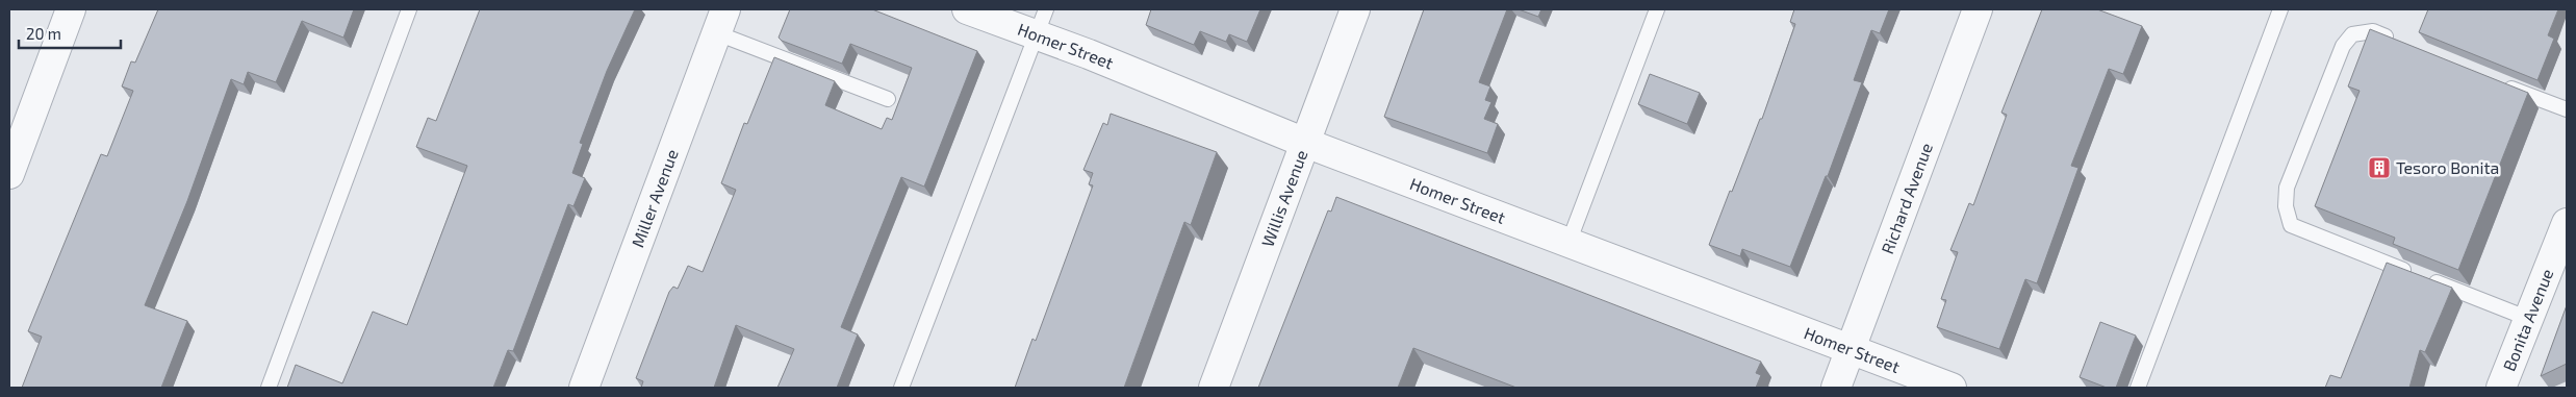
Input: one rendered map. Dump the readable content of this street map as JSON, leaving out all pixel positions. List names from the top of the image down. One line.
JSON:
{"streets":{"street":["Homer Street","Willis Avenue","Miller Avenue","Richard Avenue","Bonita Avenue"]},"crossings":[["Homer Street","Willis Avenue"],["Homer Street","Richard Avenue"]],"places":{"building":["Tesoro Bonita"]},"scale_bar":"20 m"}
